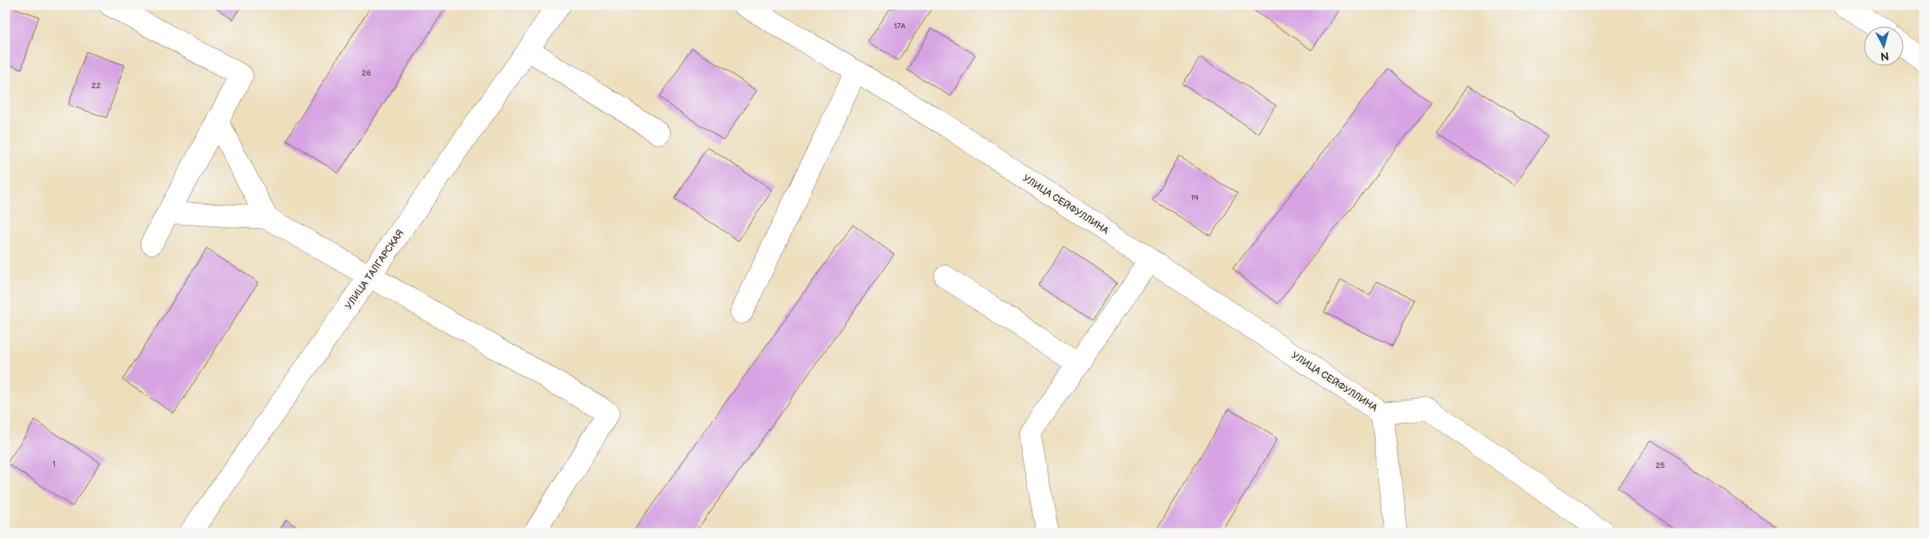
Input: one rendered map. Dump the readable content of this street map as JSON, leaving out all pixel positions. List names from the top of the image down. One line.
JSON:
{"streets":{"street":["УЛИЦА СЕЙФУЛЛИНА","УЛИЦА ТАЛГАРСКАЯ"]},"house_numbers":["17А","26","22","19","1","25"],"north":"bottom"}
